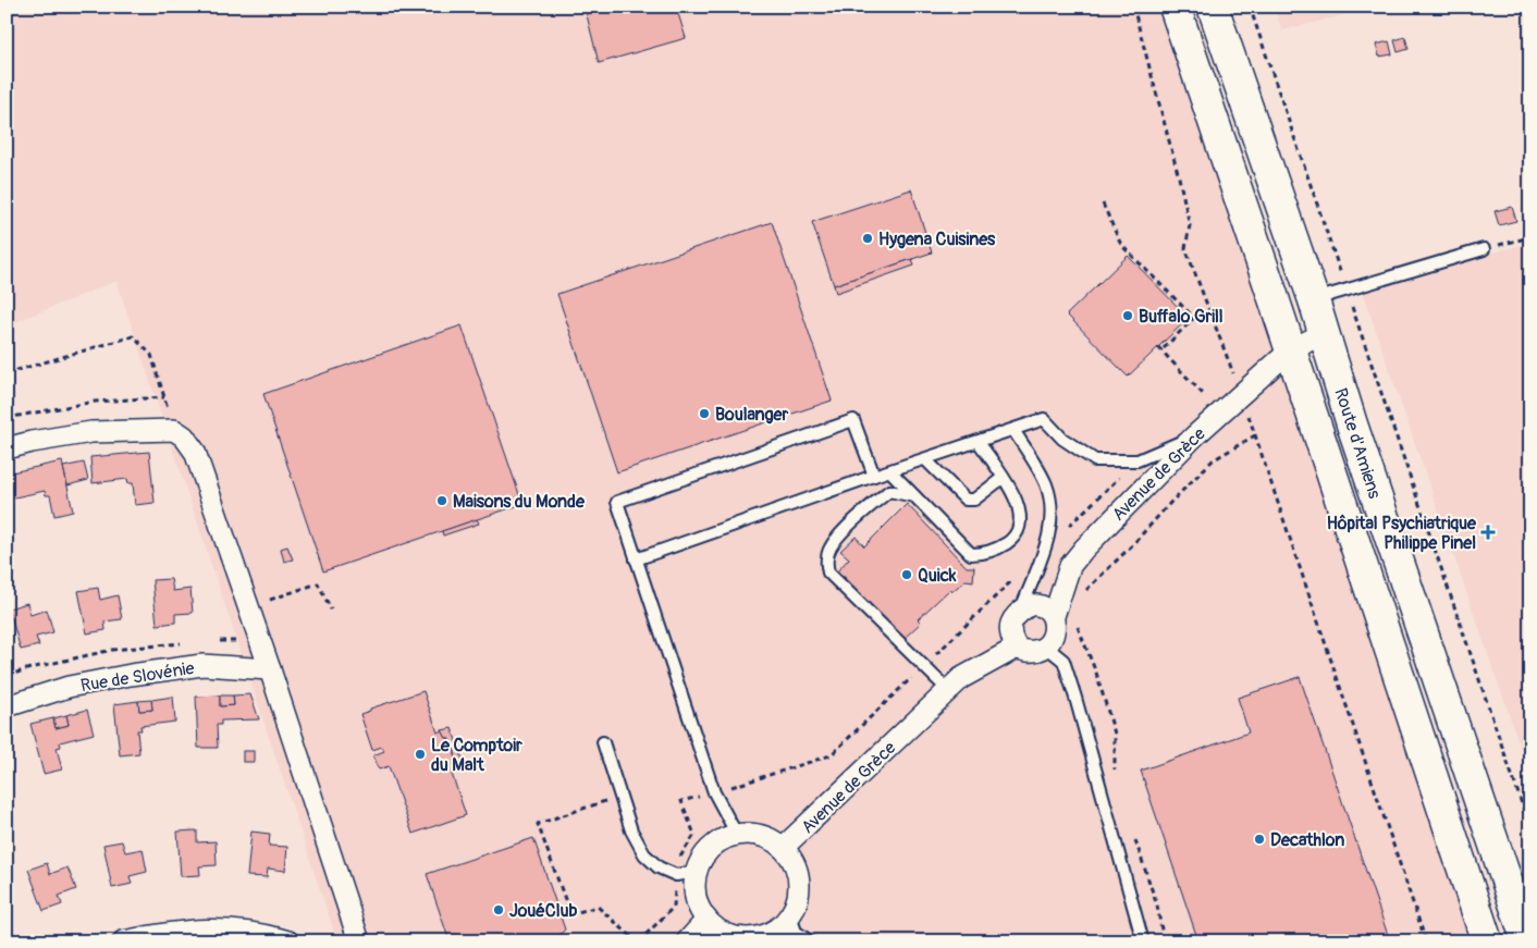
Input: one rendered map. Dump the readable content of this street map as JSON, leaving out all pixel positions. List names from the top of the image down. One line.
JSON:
{"streets":{"main road":["Route d'Amiens"],"street":["Avenue de Grèce","Rue de Slovénie"]},"crossings":[["Route d'Amiens","Avenue de Grèce"]],"places":{"other":["Hygena Cuisines","Buffalo Grill","Boulanger","Maisons du Monde","Quick","Le Comptoir du Malt","Decathlon","JouéClub"],"health":["Hôpital Psychiatrique Philippe Pinel"]}}
